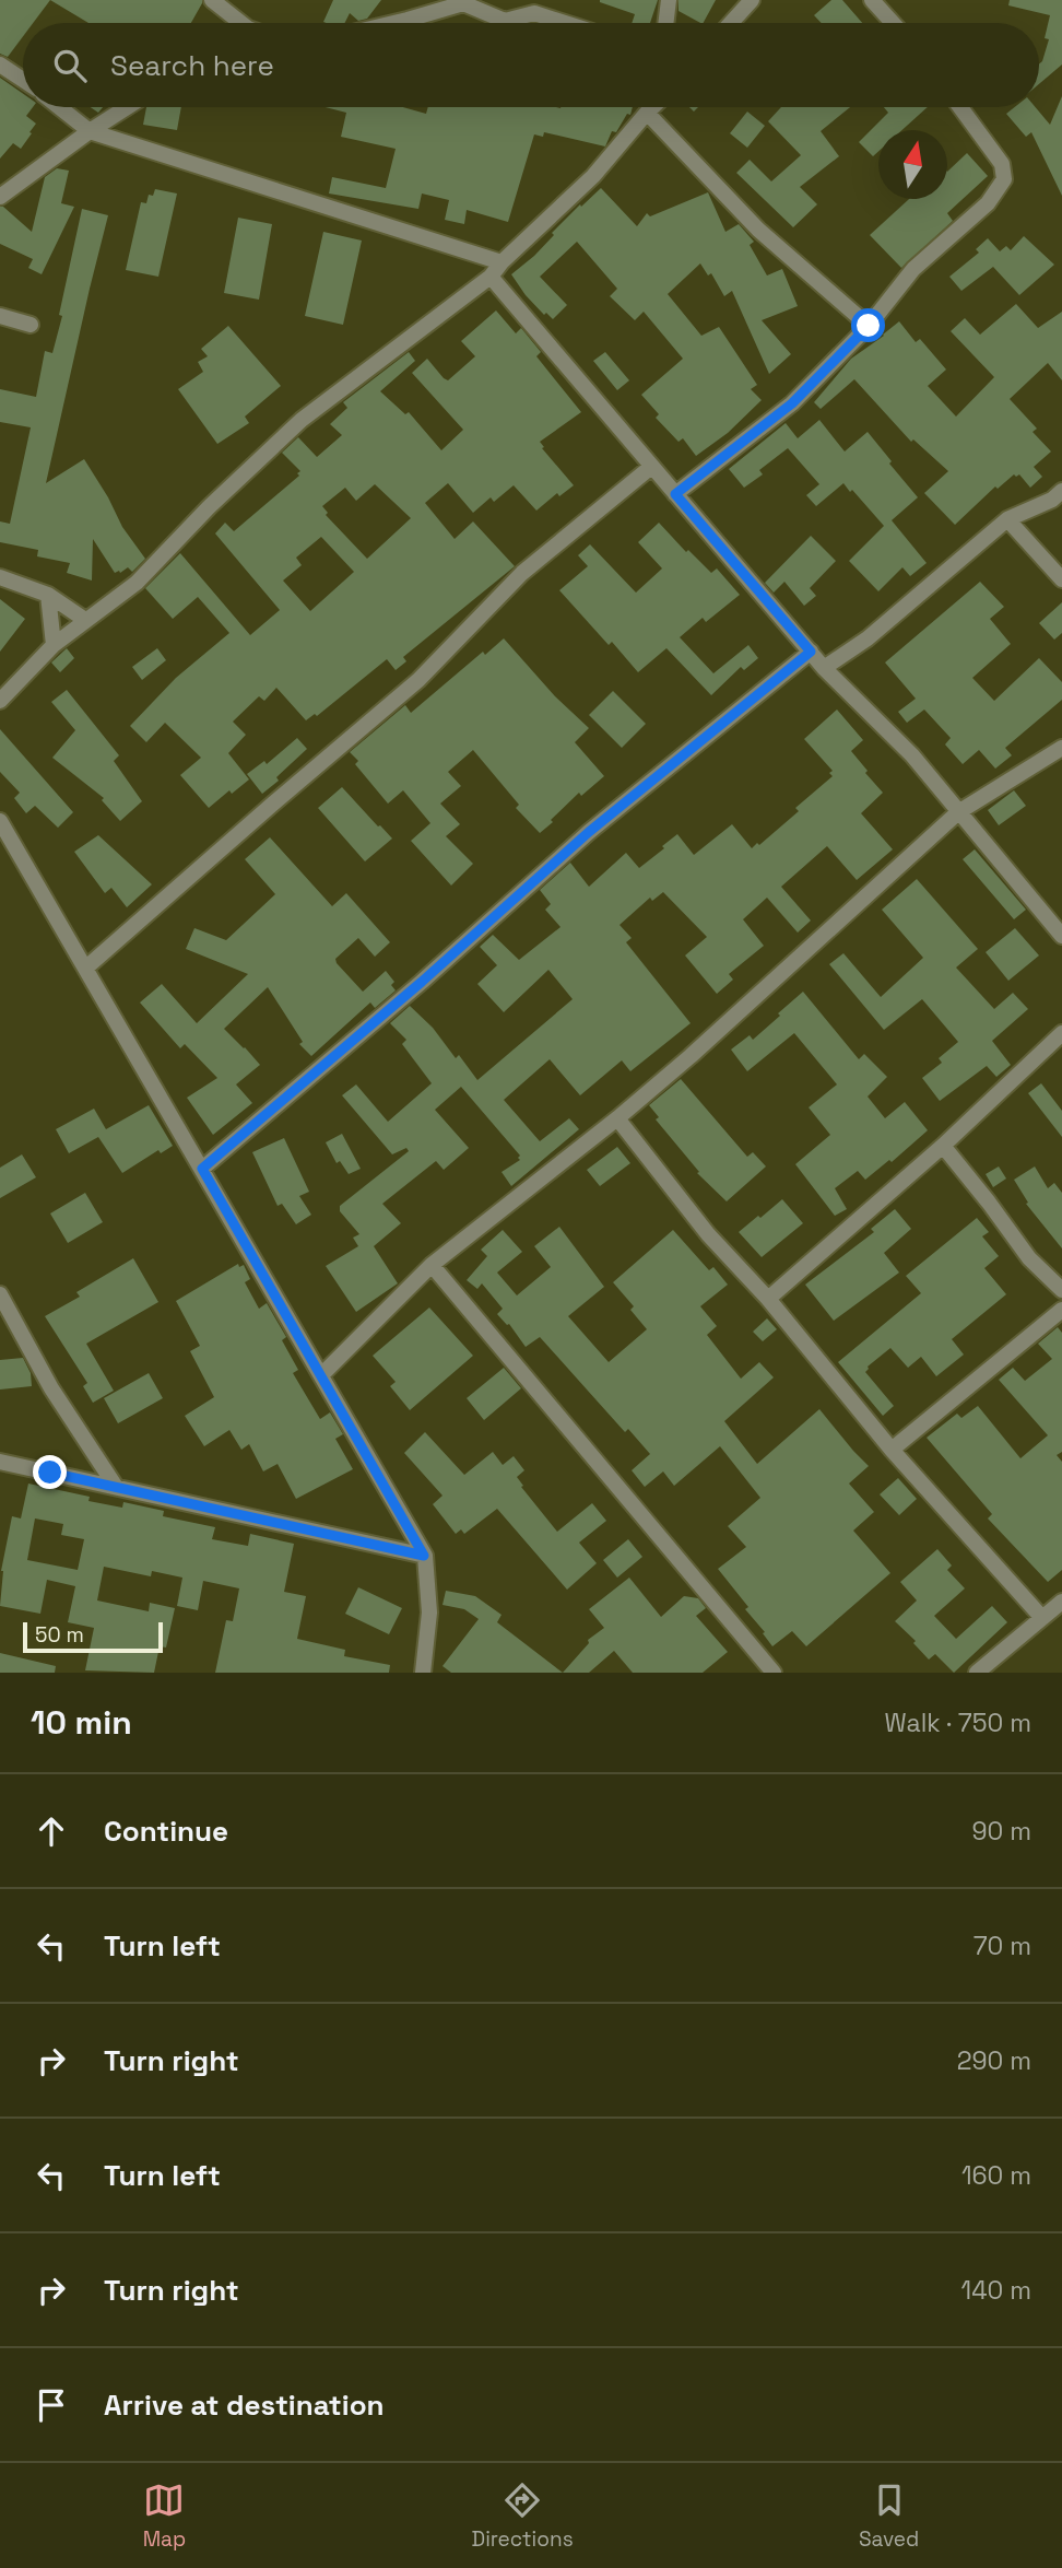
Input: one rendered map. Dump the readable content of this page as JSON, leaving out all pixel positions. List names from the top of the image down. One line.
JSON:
{"scale_bar":"50 m","north":"top","page":{"search":"Search here","scale":"50 m","heading":["10 min","Walk · 750 m"],"list":[["Continue","90 m"],["Turn left","70 m"],["Turn right","290 m"],["Turn left","160 m"],["Turn right","140 m"],"Arrive at destination"],"nav":["Map","Directions","Saved"]}}
